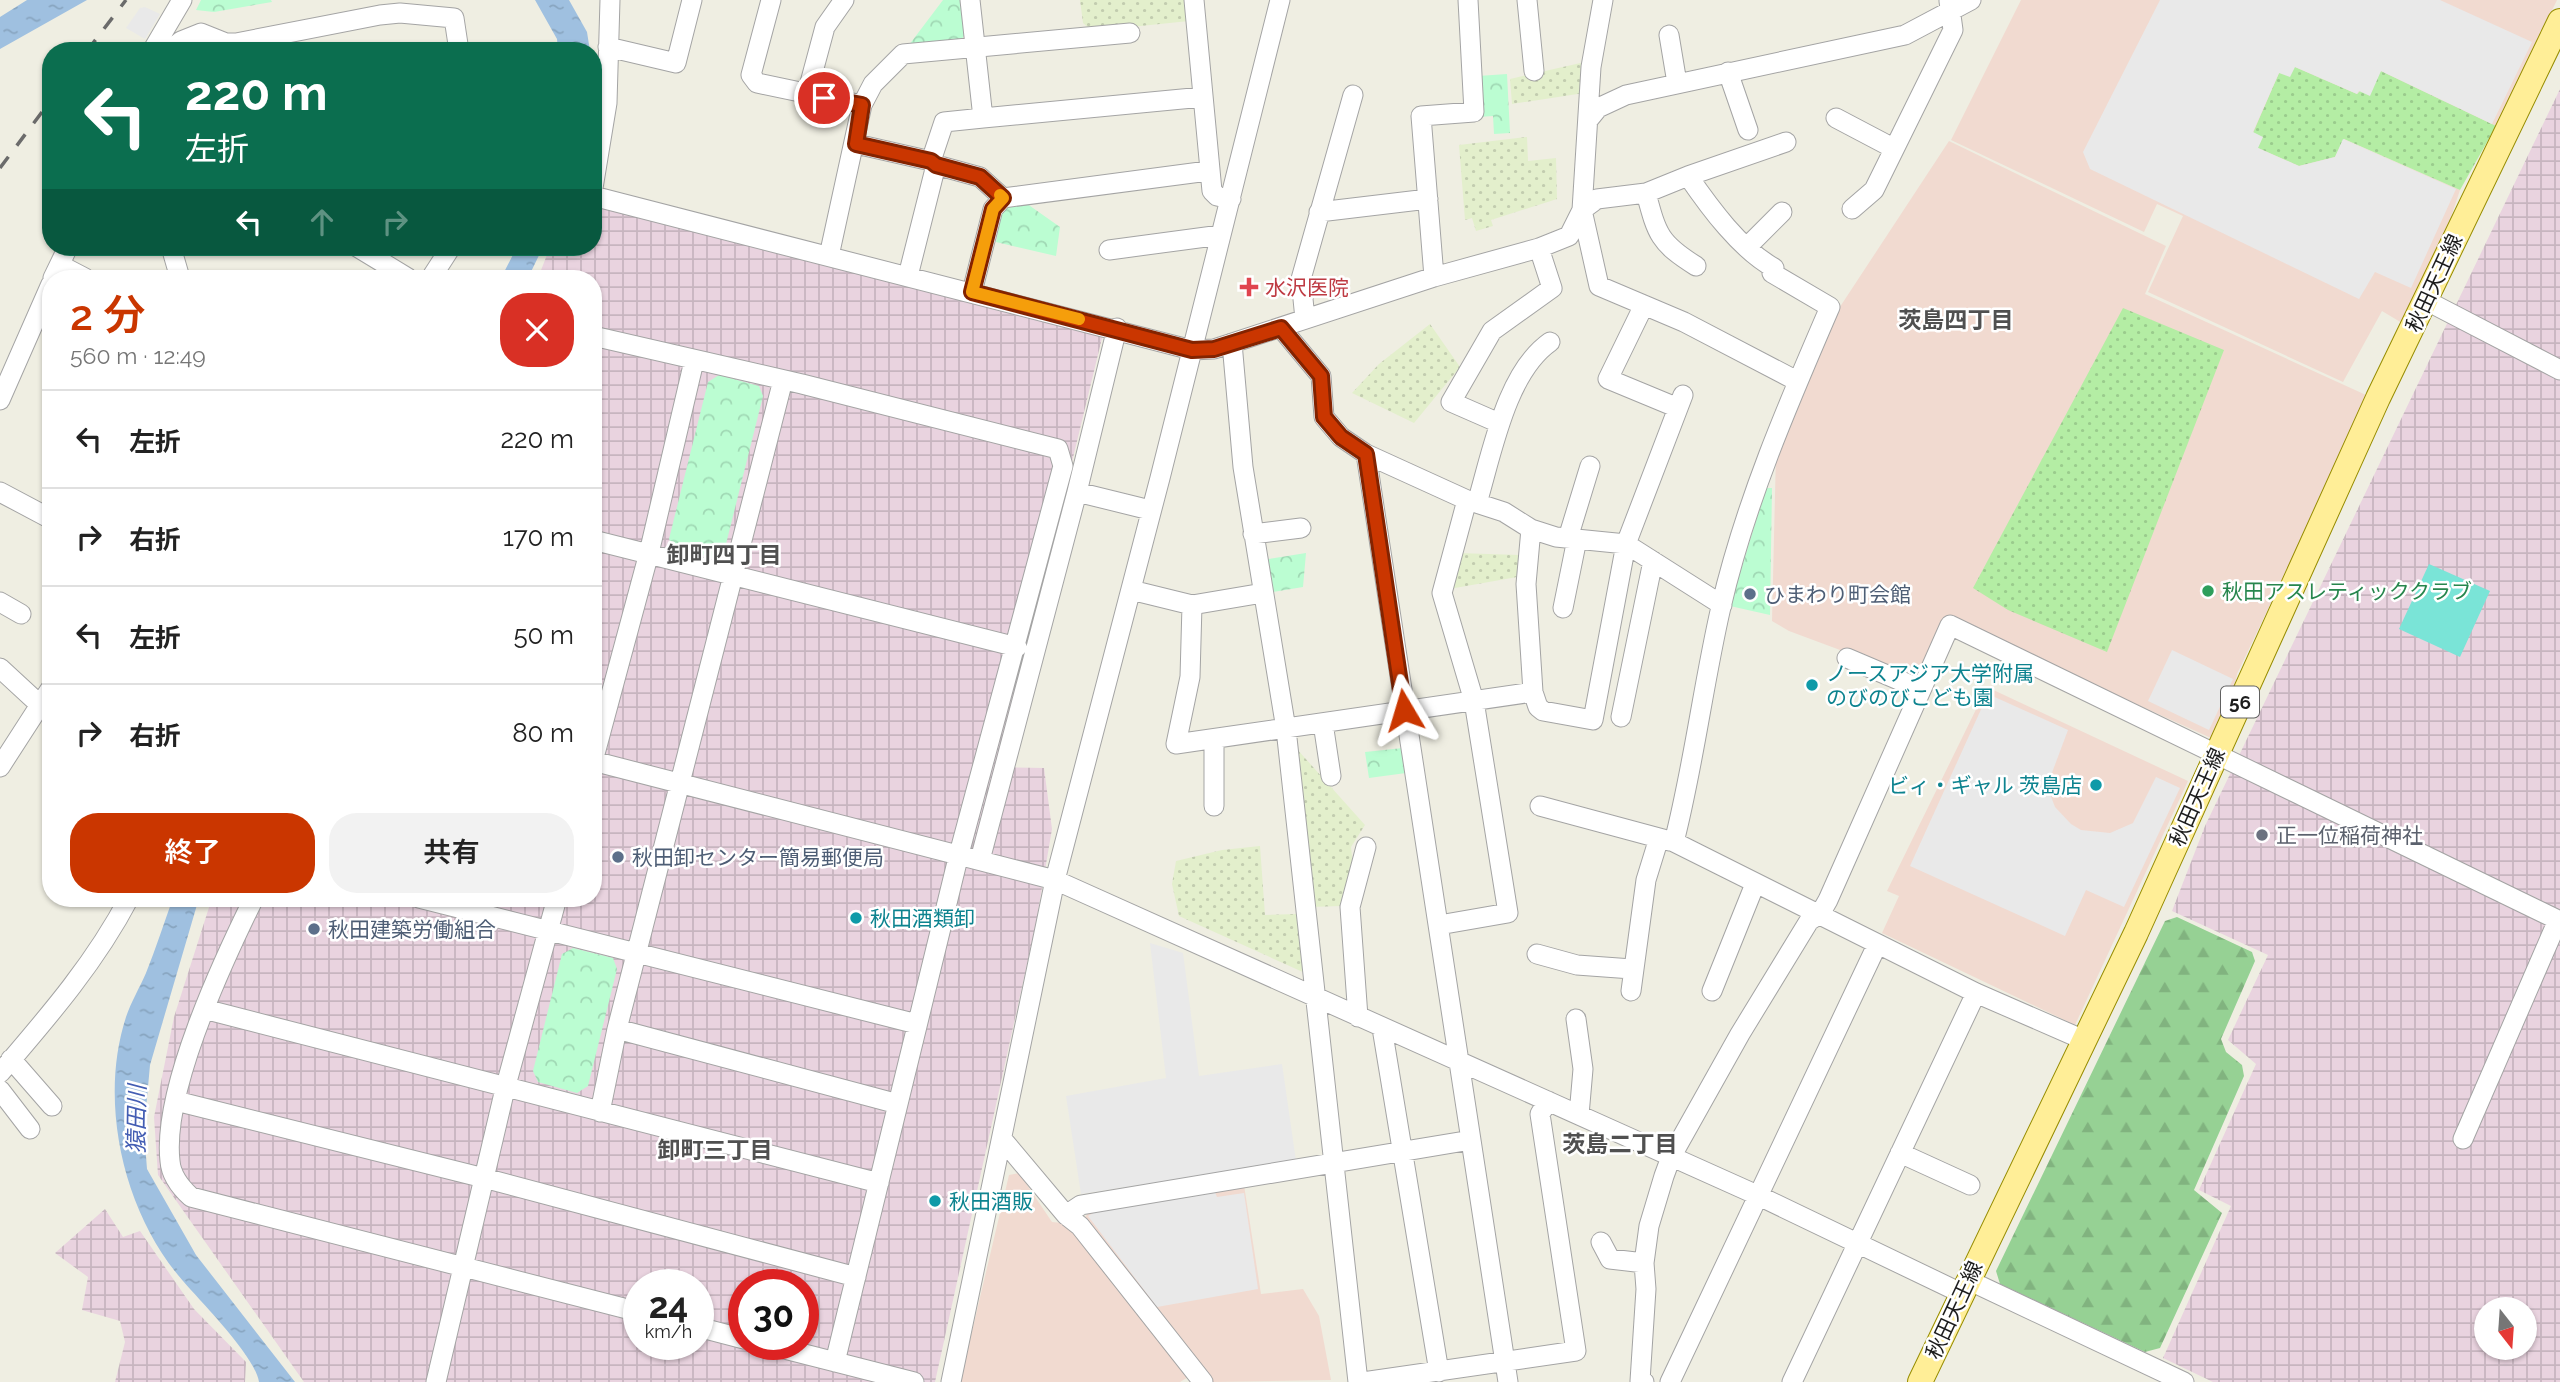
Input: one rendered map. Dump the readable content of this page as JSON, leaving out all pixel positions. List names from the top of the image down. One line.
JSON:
{"streets":{"main road":["秋田天王線","56"]},"districts":["茨島四丁目","卸町四丁目","茨島二丁目","卸町三丁目"],"water":["猿田川"],"places":{"health":["水沢医院"],"other":["秋田アスレティッククラブ","ひまわり町会館","ノースアジア大学附属 のびのびこども園","ビィ・ギャル 茨島店","正一位稲荷神社","秋田卸センター簡易郵便局","秋田酒類卸","秋田建築労働組合","秋田酒販"]},"north":"bottom","page":{"turn":["220 m","左折"],"heading":["2 分","560 m · 12:49"],"list":[{"name":"左折","value":"220 m"},{"name":"右折","value":"170 m"},{"name":"左折","value":"50 m"},{"name":"右折","value":"80 m"}],"buttons":["終了","共有"],"speed":"24 km/h","limit":"30"}}
